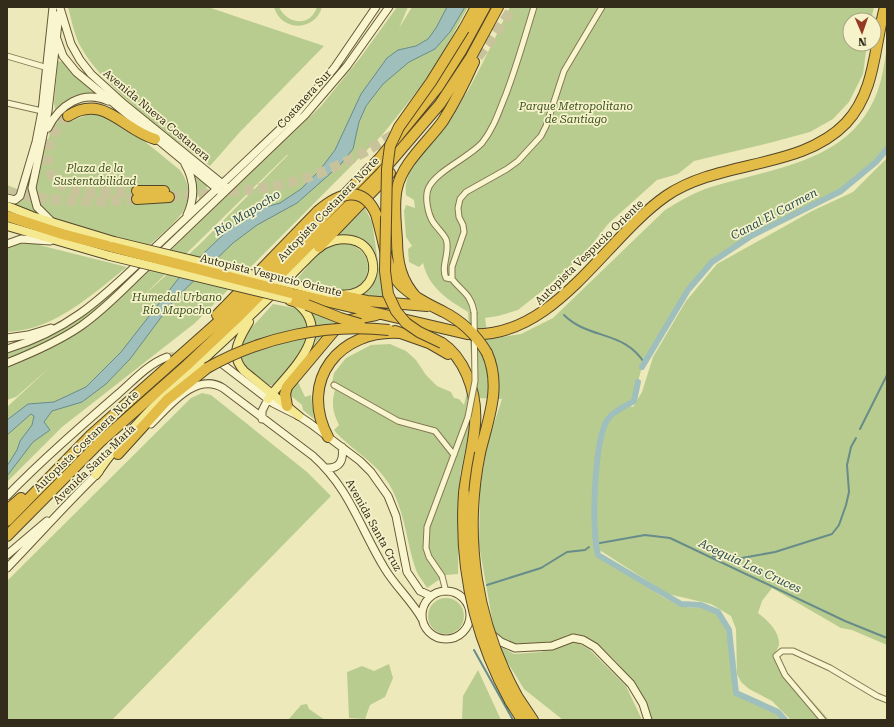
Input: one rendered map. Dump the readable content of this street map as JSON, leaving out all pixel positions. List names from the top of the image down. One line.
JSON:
{"streets":{"highway":["Autopista Costanera Norte","Autopista Vespucio Oriente"],"main road":["Costanera Sur","Avenida Nueva Costanera","Avenida Santa María","Avenida Santa Cruz"]},"crossings":[["Costanera Sur","Avenida Nueva Costanera"],["Avenida Santa María","Avenida Santa Cruz"]],"water":["Río Mapocho","Canal El Carmen","Acequia Las Cruces"],"parks":["Parque Metropolitano de Santiago","Plaza de la Sustentabilidad","Humedal Urbano Río Mapocho"],"north":"bottom"}
